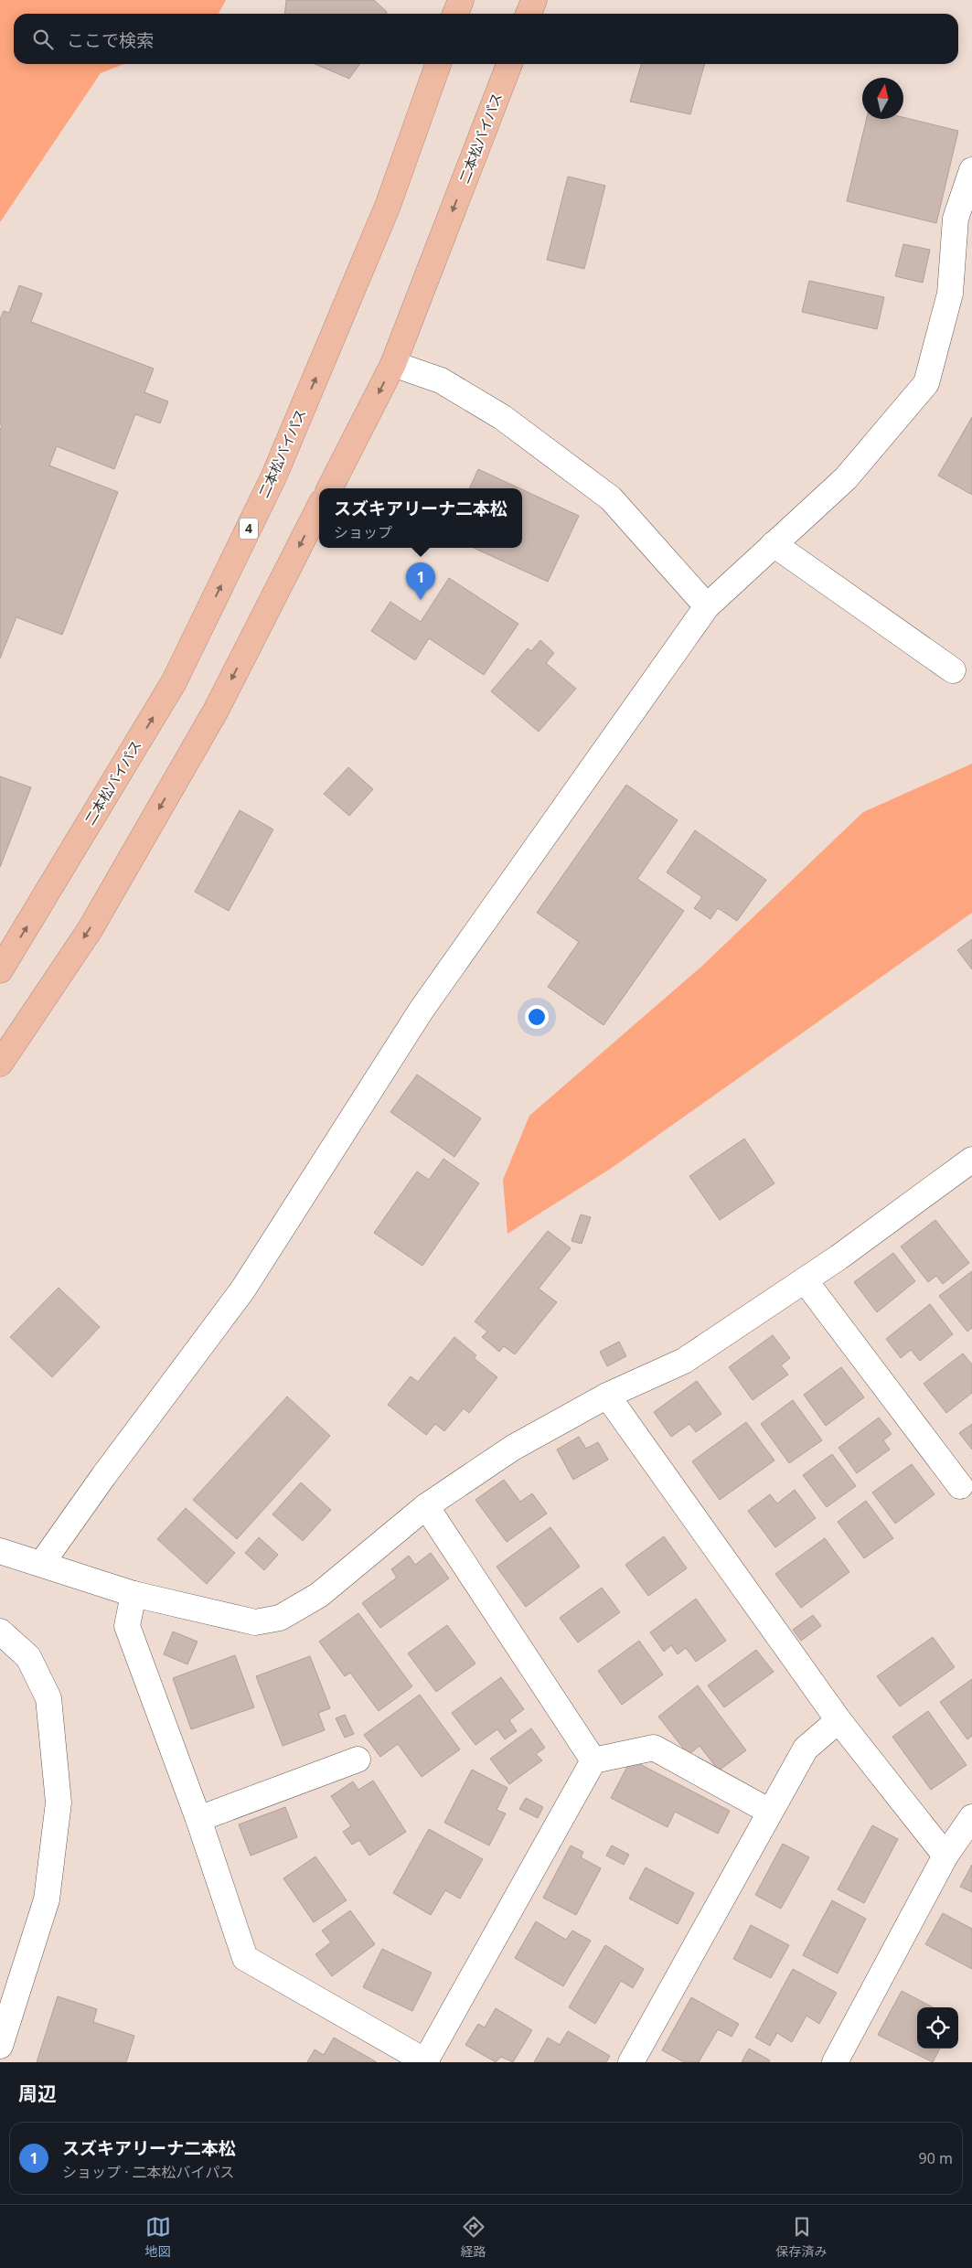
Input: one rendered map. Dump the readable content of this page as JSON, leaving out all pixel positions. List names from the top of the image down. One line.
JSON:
{"streets":{"highway":["二本松バイパス","4"]},"north":"top","page":{"search":"ここで検索","popup":["スズキアリーナ二本松","ショップ"],"pins":"1","heading":"周辺","list":[{"mark":"1","name":"スズキアリーナ二本松","note":"ショップ · 二本松バイパス","value":"90 m"}],"nav":["地図","経路","保存済み"]}}
